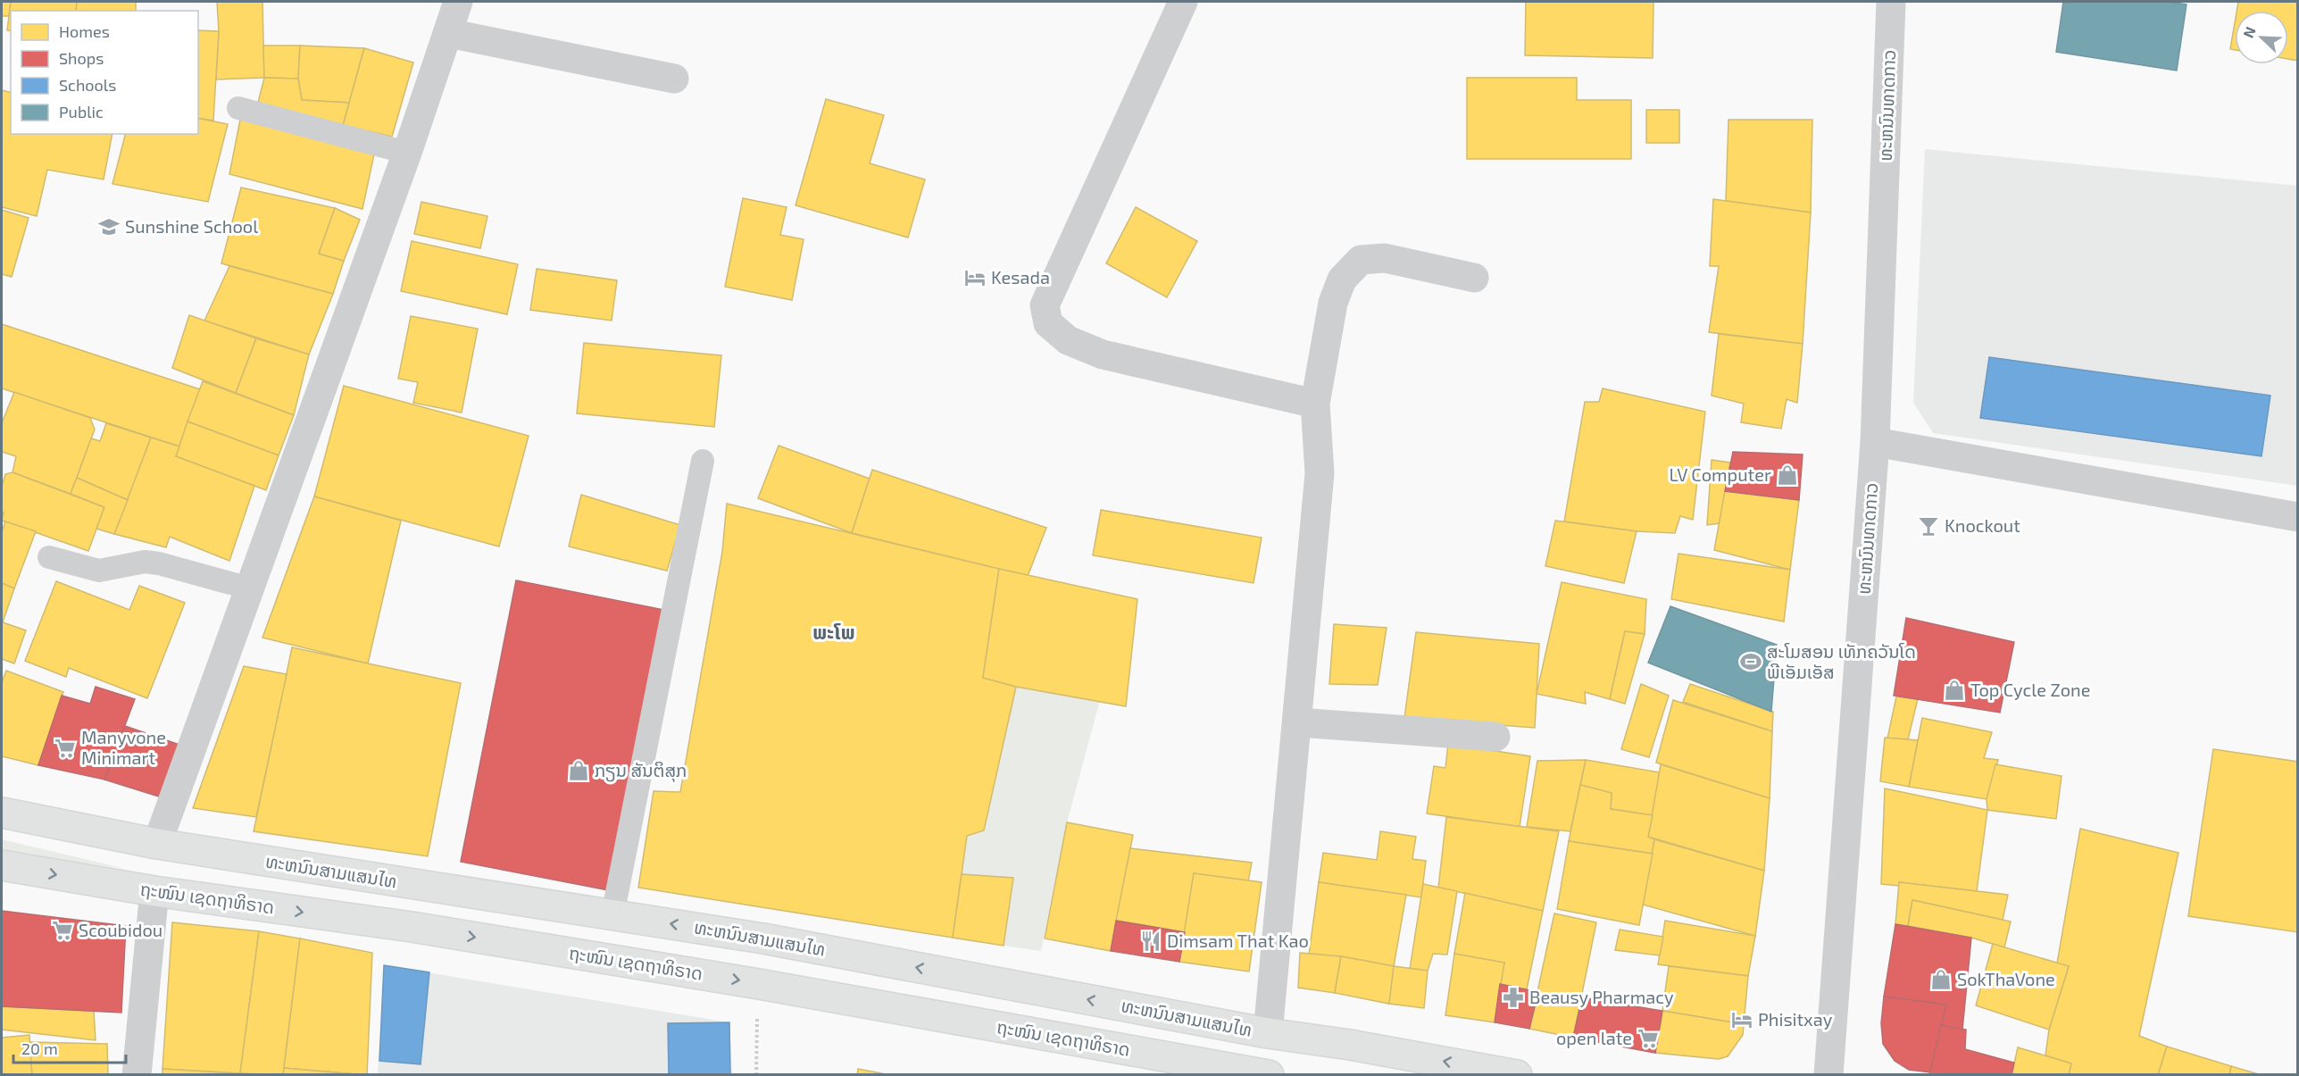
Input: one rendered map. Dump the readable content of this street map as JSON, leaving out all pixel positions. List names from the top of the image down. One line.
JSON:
{"streets":{"main road":["ທະຫນົນສາມແສນໄທ","ຖະໜົນ ເຊດຖາທິຣາດ"],"street":["ທະຫນົນທາດກາວ"]},"one_way":["ທະຫນົນສາມແສນໄທ","ຖະໜົນ ເຊດຖາທິຣາດ"],"districts":["ພະໂພ"],"places":{"school or university":["Sunshine School"],"hotel":["Kesada","Phisitxay"],"shop":["LV Computer","Top Cycle Zone","ກຽນ ສັນຕິສຸກ","SokThaVone"],"bar":["Knockout"],"sports":["ສະໂມສອນ ເທັກຄວັນໂດ ພີເອັມເອັສ"],"supermarket":["Manyvone Minimart","Scoubidou","open late"],"restaurant":["Dimsam That Kao"],"pharmacy":["Beausy Pharmacy"]},"legend":["Homes","Shops","Schools","Public"],"scale_bar":"20 m","north":"top left"}
